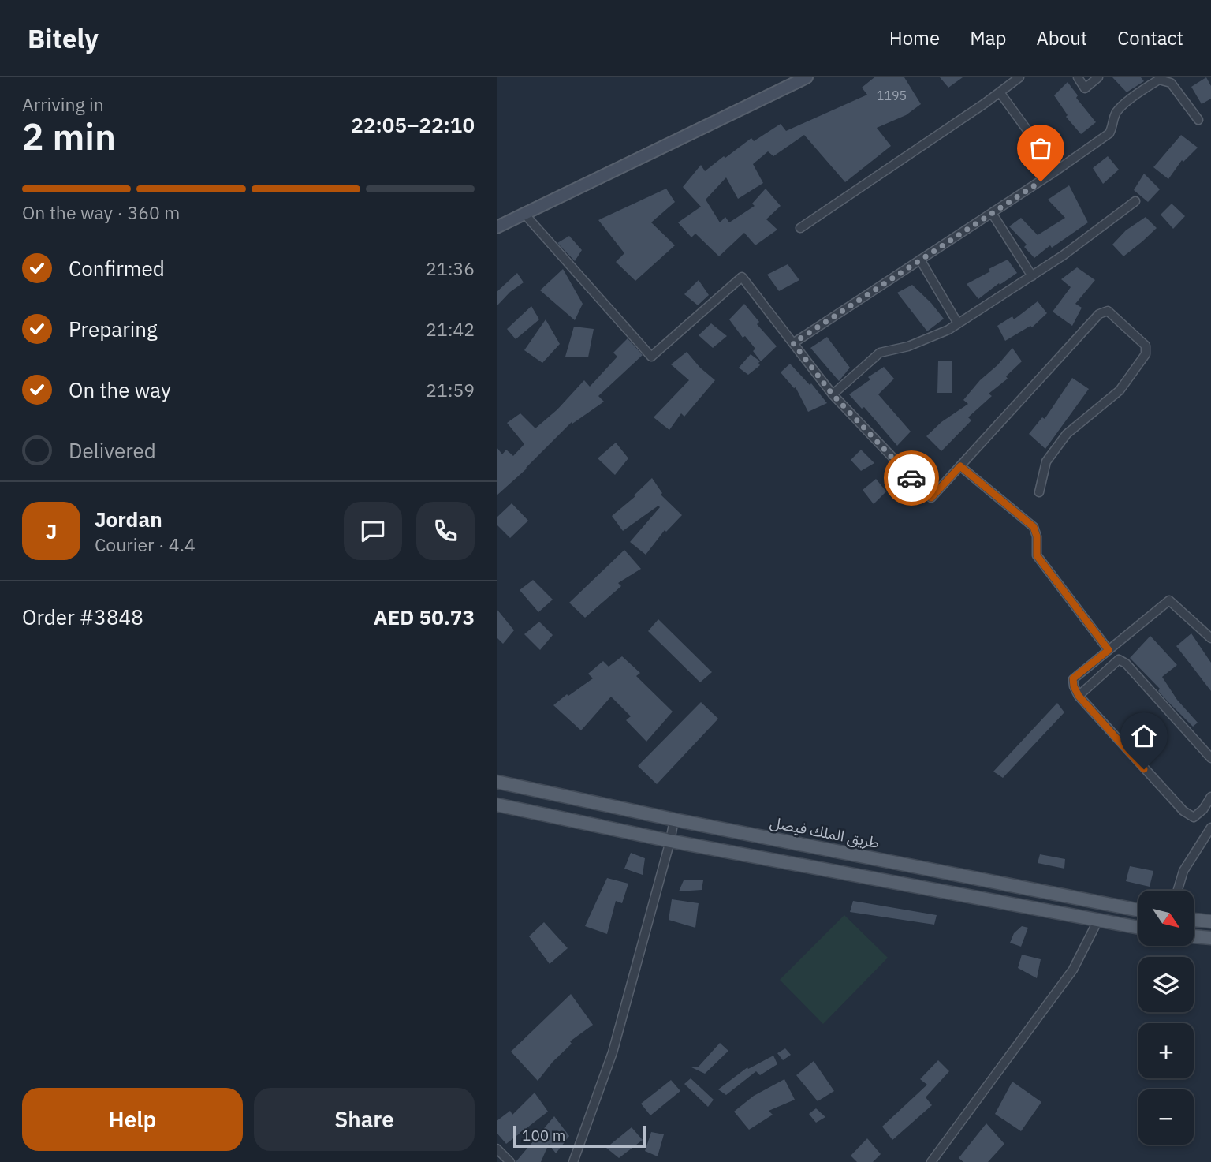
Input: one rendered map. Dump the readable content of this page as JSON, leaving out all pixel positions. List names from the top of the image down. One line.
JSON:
{"streets":{"main road":["طريق الملك فيصل"]},"house_numbers":["1195"],"scale_bar":"100 m","north":"bottom right","page":{"header":"Bitely","nav":["Home","Map","About","Contact"],"heading":["2 min","Arriving in","22:05–22:10"],"panel":["Jordan","Courier · 4.4","Order #3848","AED 50.73"],"bar":"On the way · 360 m","list":[["Confirmed","21:36"],["Preparing","21:42"],["On the way","21:59"],"Delivered"],"round":"J","map_buttons":["+","−"],"buttons":["Help","Share"],"scale":"100 m"}}
